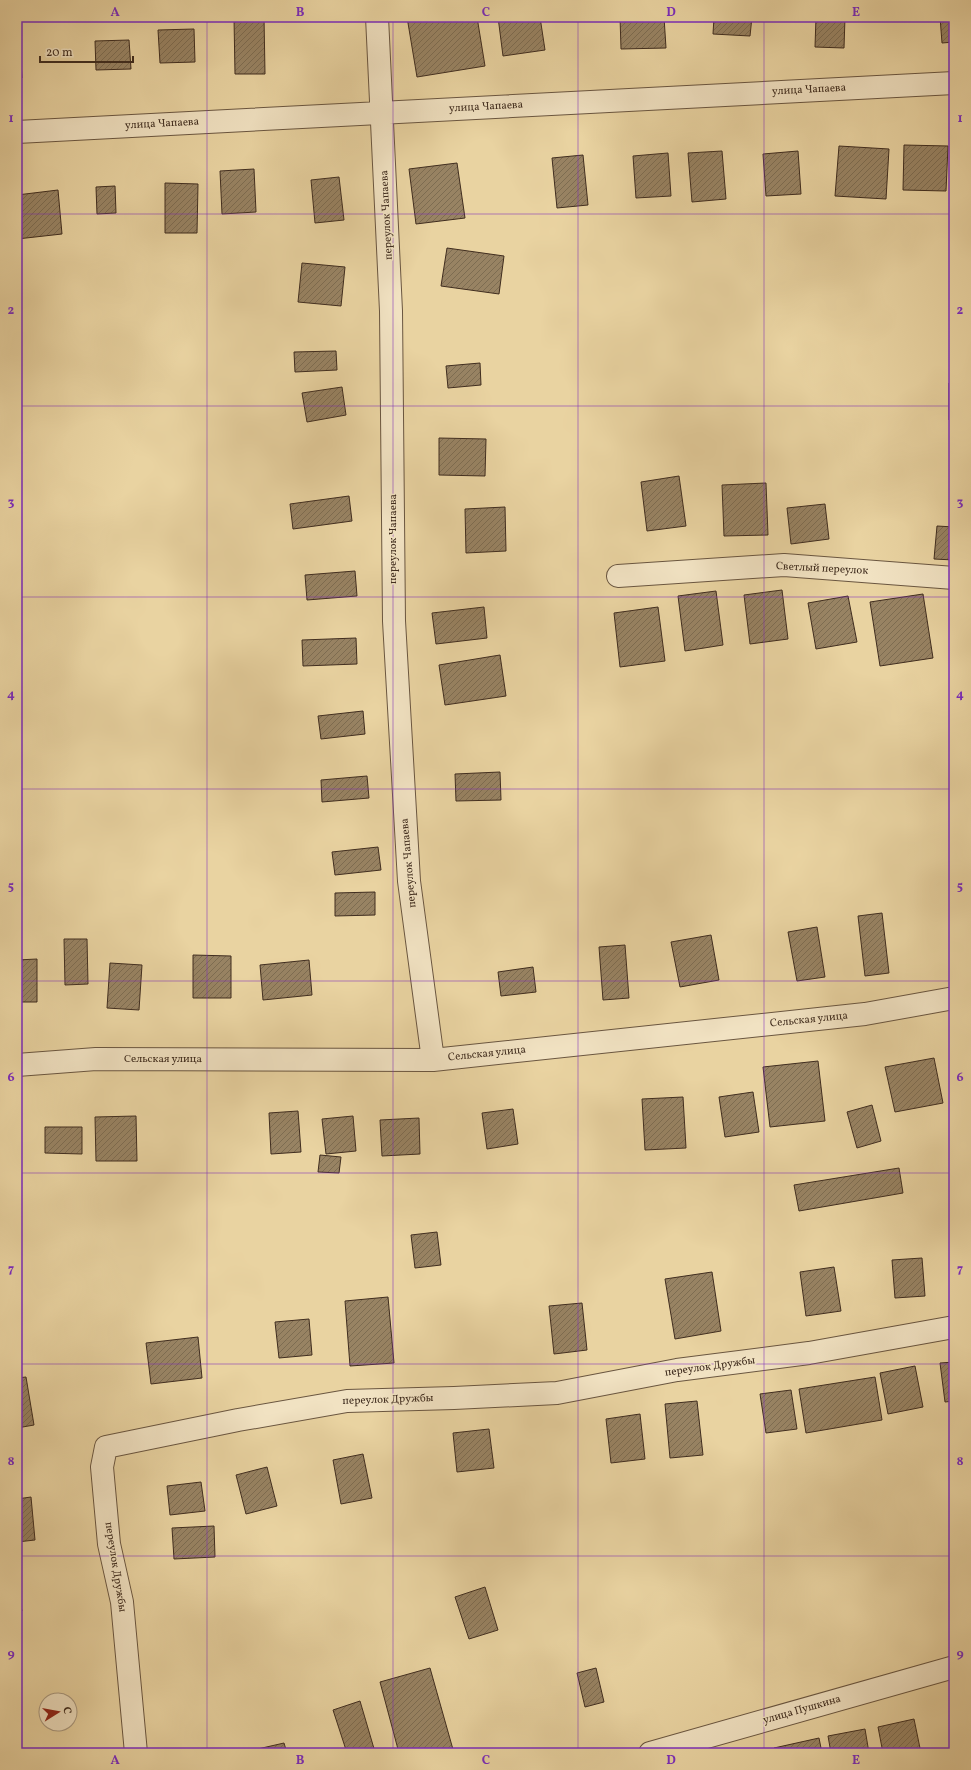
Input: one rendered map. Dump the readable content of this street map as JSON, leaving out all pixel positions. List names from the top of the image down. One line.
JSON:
{"streets":{"street":["улица Чапаева","переулок Чапаева","Светлый переулок","Сельская улица","переулок Дружбы","улица Пушкина"]},"crossings":[["улица Чапаева","переулок Чапаева"],["переулок Чапаева","Сельская улица"]],"scale_bar":"20 m","north":"right","grid":{"columns":["A","B","C","D","E"],"rows":["1","2","3","4","5","6","7","8","9"]}}
